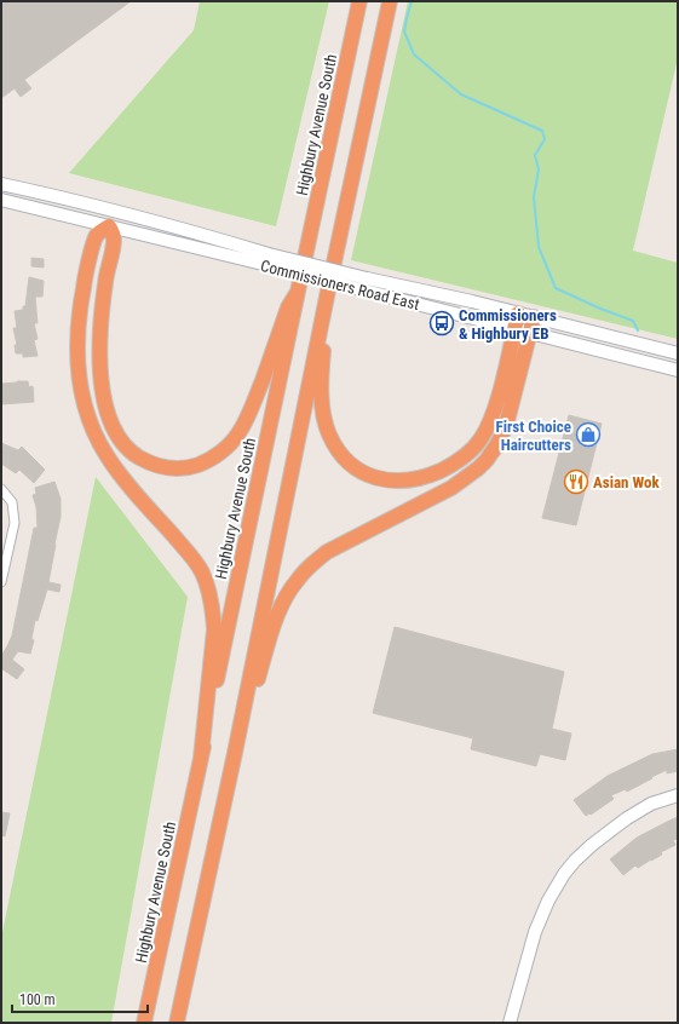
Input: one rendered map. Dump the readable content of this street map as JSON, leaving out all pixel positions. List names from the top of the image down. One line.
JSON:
{"streets":{"highway":["Highbury Avenue South"],"main road":["Commissioners Road East"]},"places":{"bus stop":["Commissioners & Highbury EB"],"shop":["First Choice Haircutters"],"restaurant":["Asian Wok"]},"scale_bar":"100 m"}
